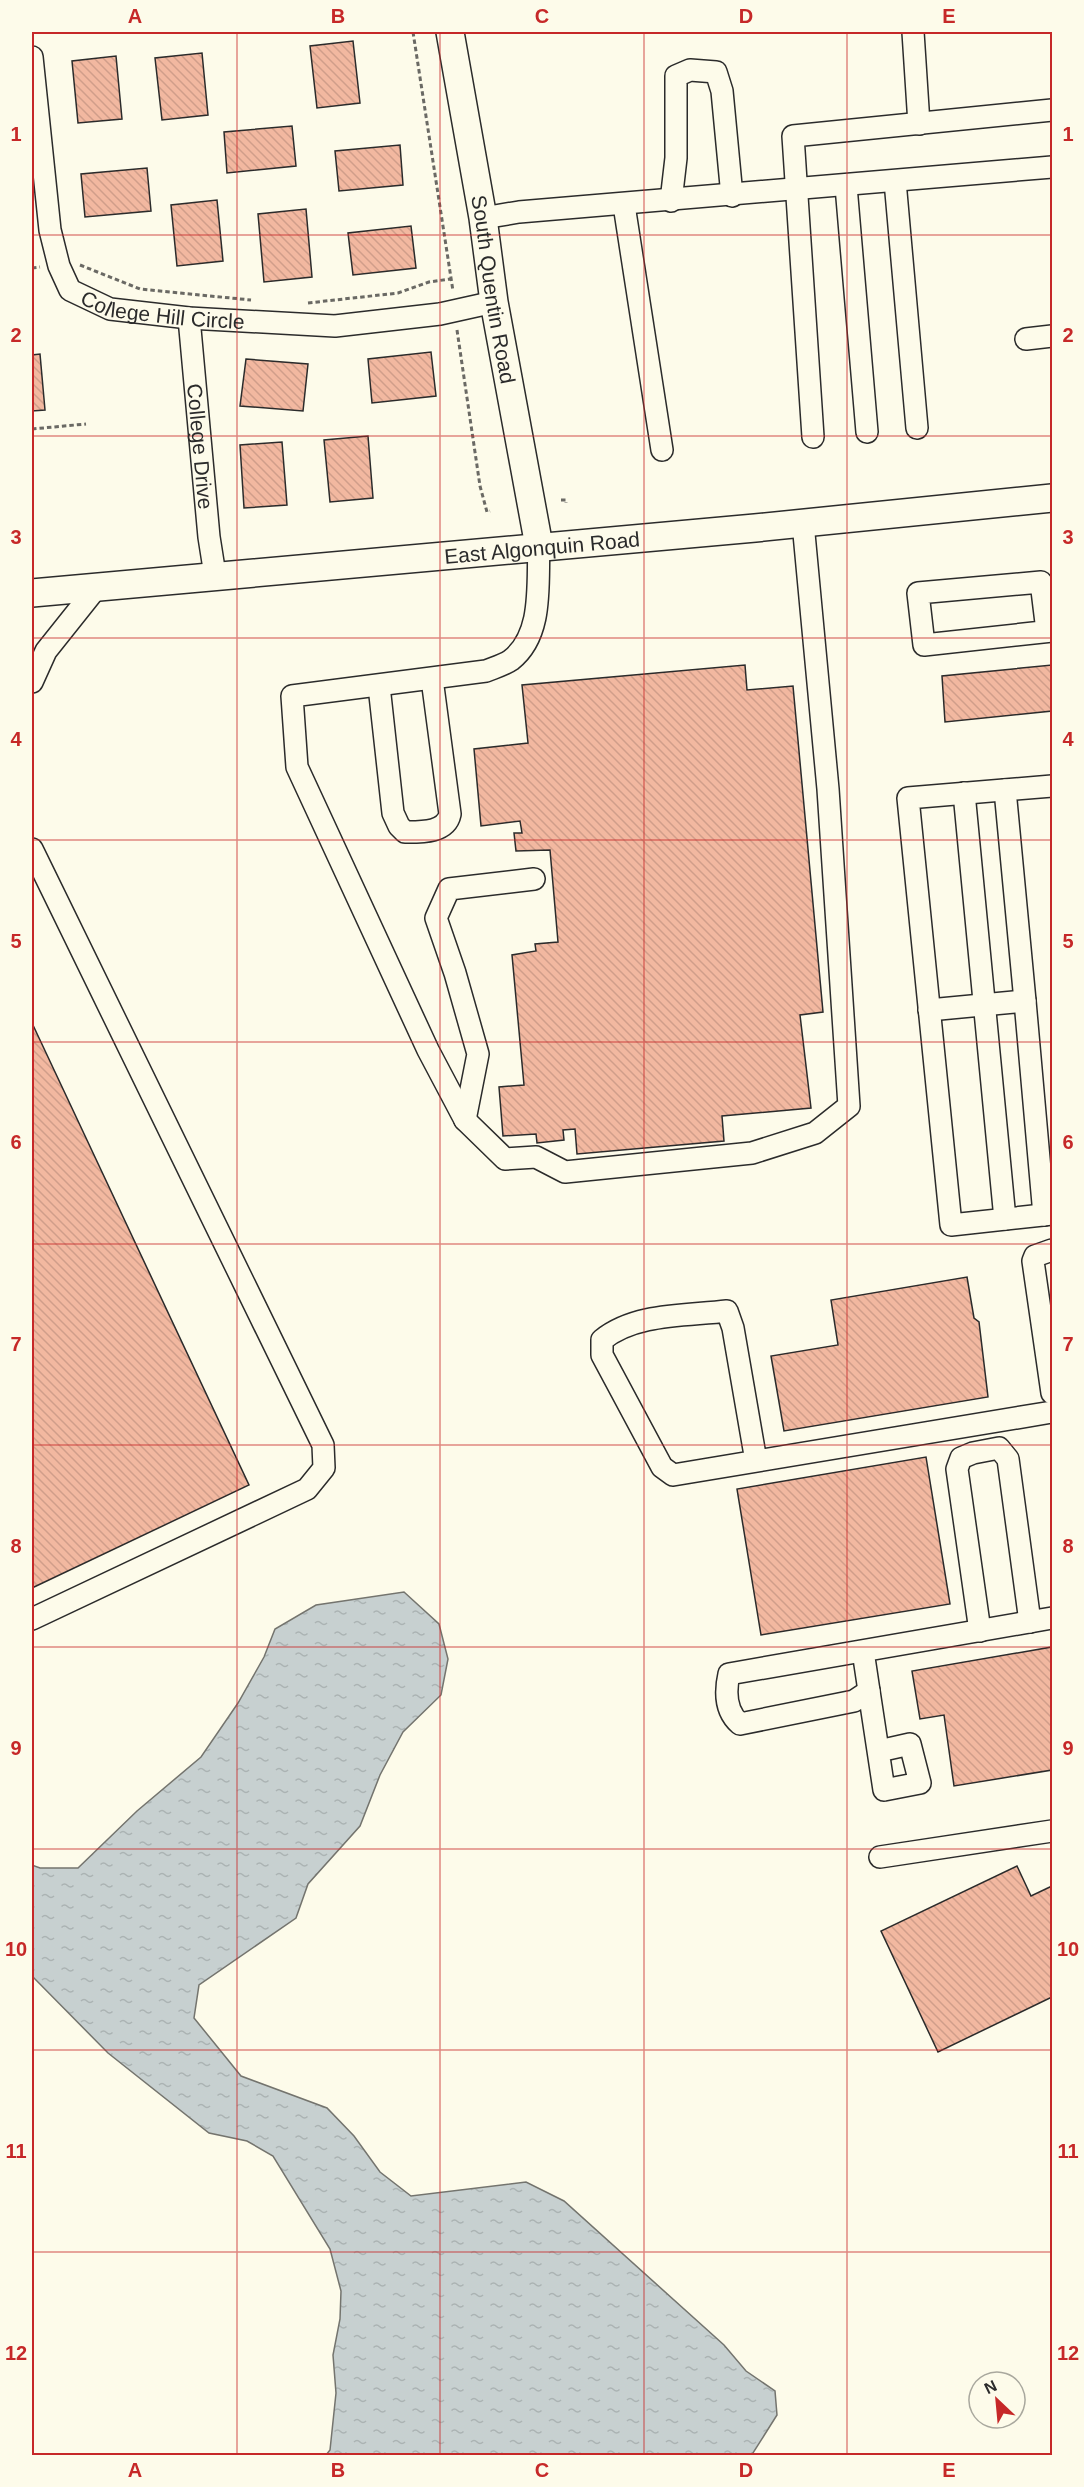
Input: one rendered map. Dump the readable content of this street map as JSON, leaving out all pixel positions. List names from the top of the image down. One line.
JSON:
{"streets":{"main road":["South Quentin Road","East Algonquin Road"],"street":["College Hill Circle","College Drive"]},"crossings":[["South Quentin Road","College Hill Circle"],["South Quentin Road","East Algonquin Road"],["College Hill Circle","College Drive"],["College Drive","East Algonquin Road"]],"north":"top left","grid":{"columns":["A","B","C","D","E"],"rows":["1","2","3","4","5","6","7","8","9","10","11","12"]}}
